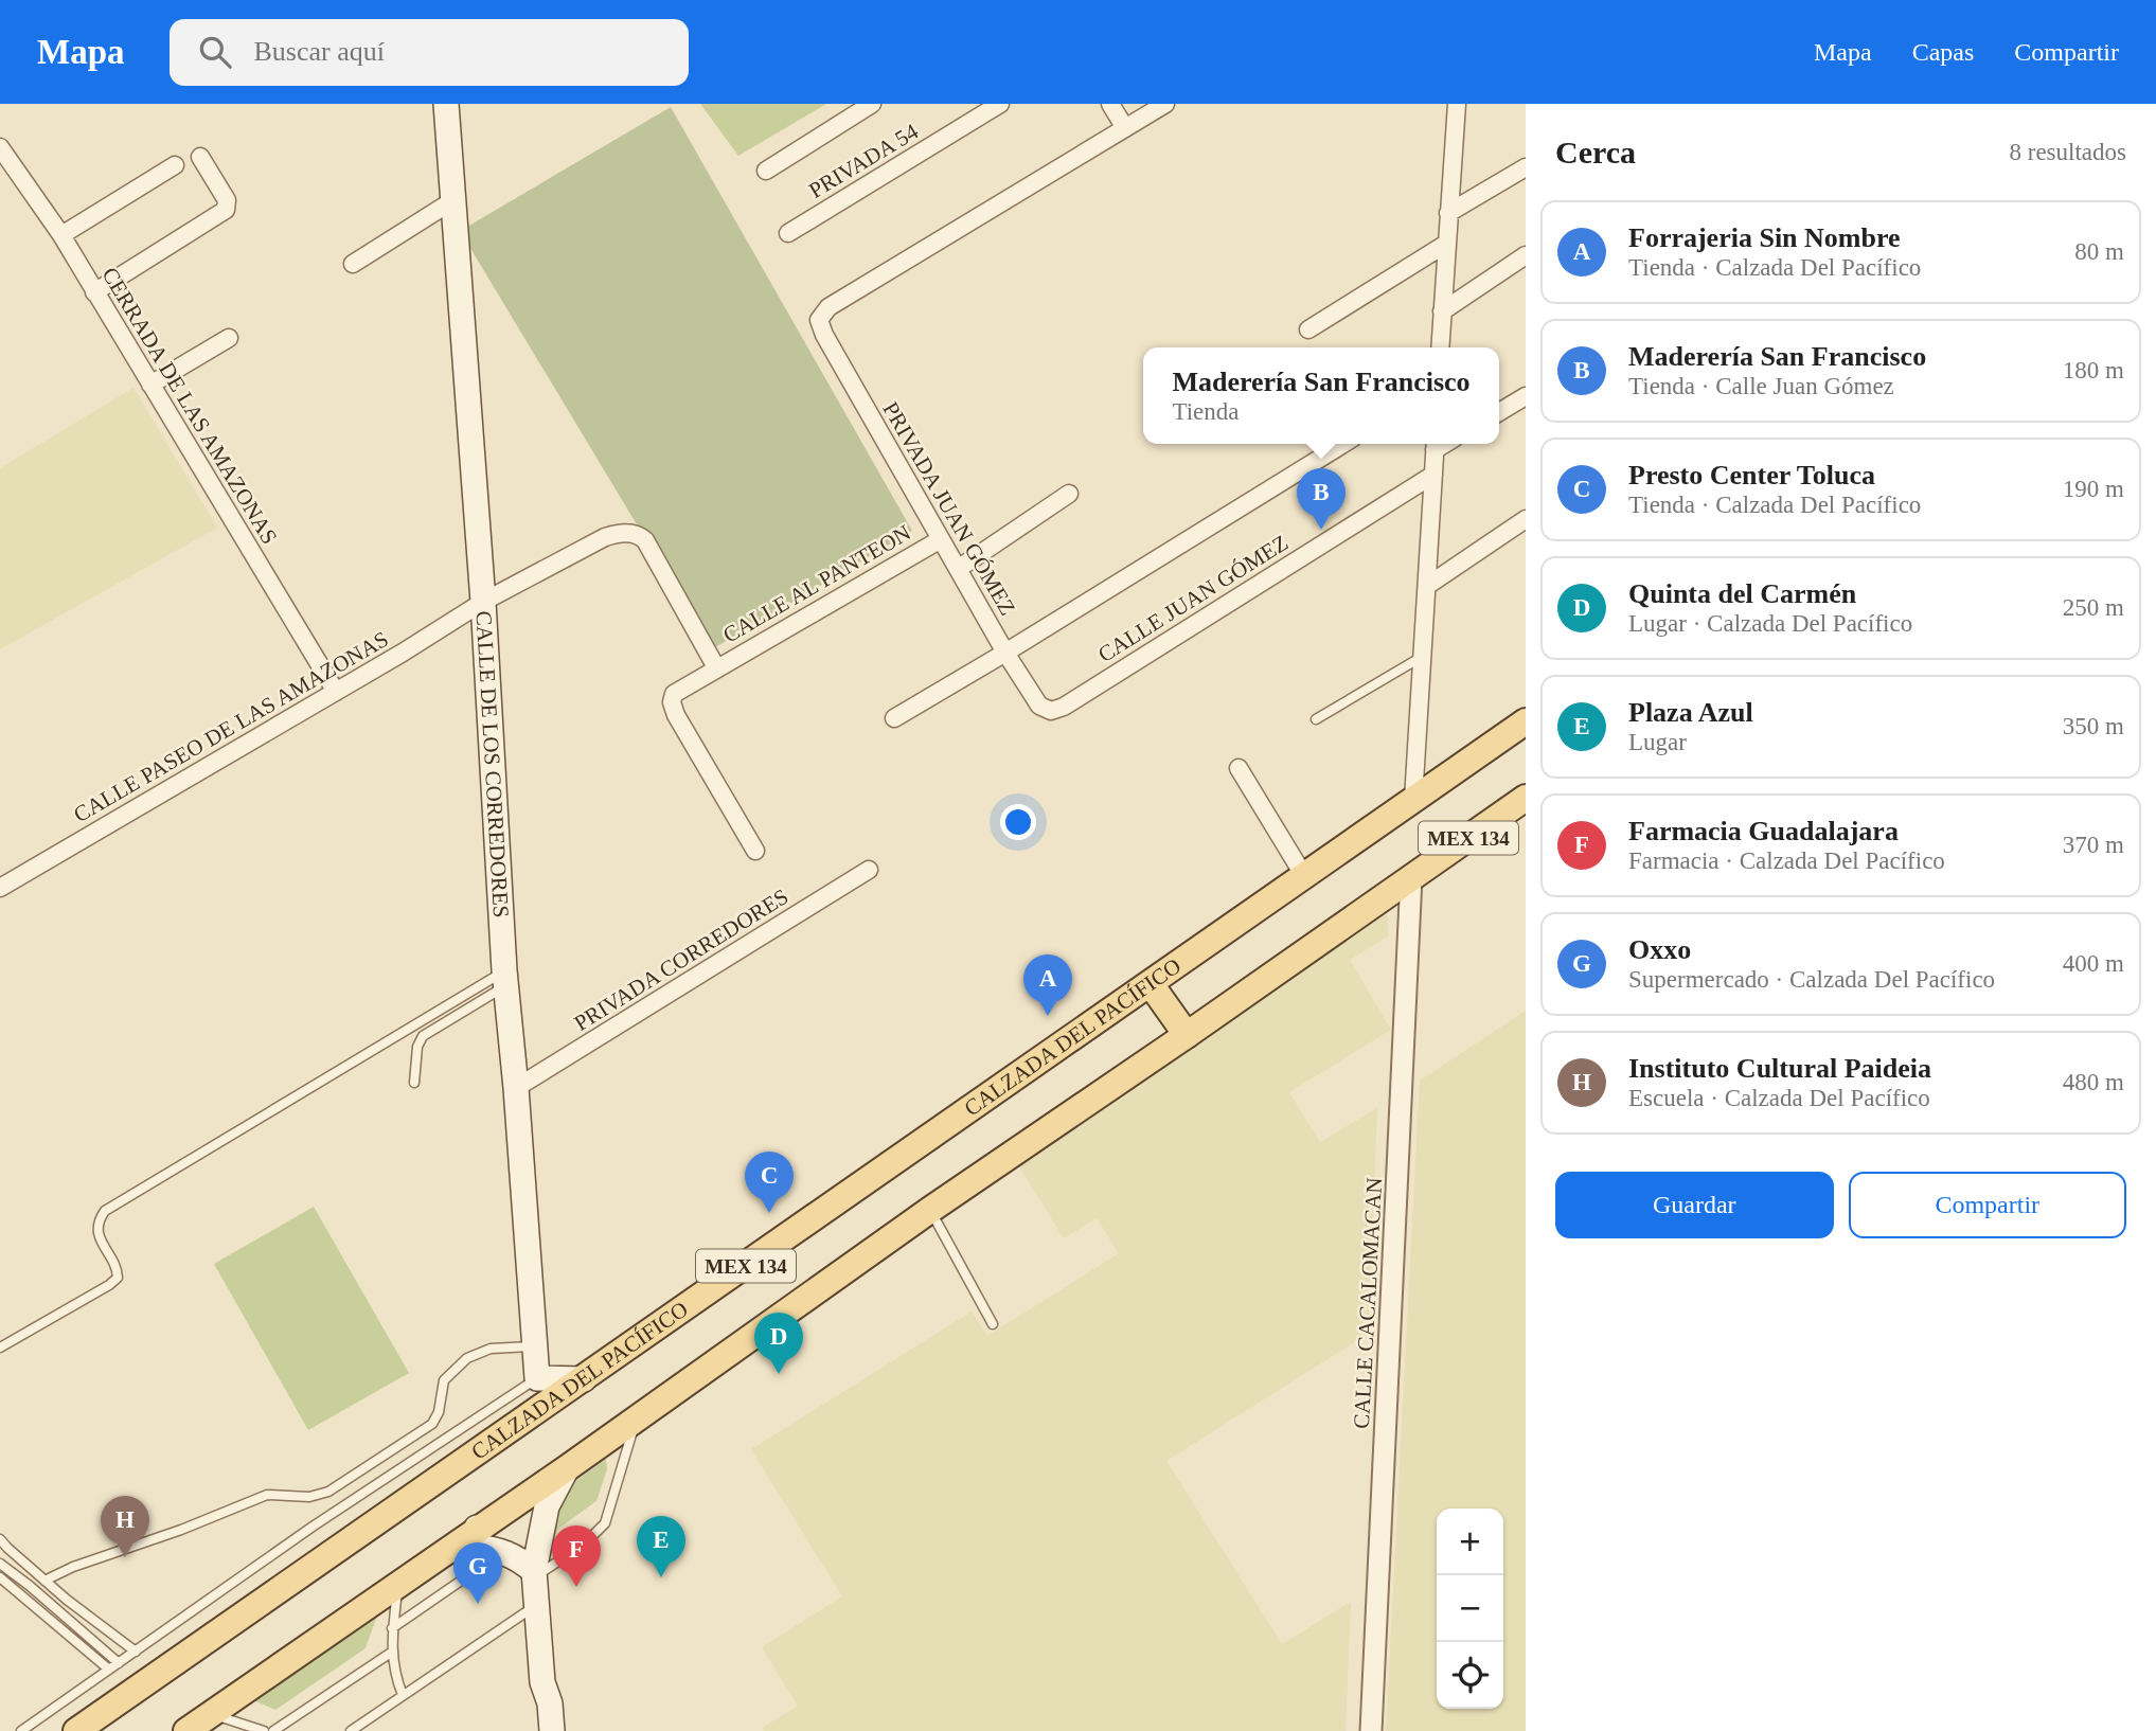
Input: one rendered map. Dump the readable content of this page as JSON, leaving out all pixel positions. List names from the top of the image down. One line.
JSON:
{"streets":{"main road":["CALLE DE LOS CORREDORES","MEX 134","CALZADA DEL PACÍFICO"],"street":["PRIVADA 54","CERRADA DE LAS AMAZONAS","PRIVADA JUAN GÓMEZ","CALLE AL PANTEON","CALLE JUAN GÓMEZ","CALLE PASEO DE LAS AMAZONAS","PRIVADA CORREDORES","CALLE CACALOMACAN"]},"crossings":[["CERRADA DE LAS AMAZONAS","CALLE PASEO DE LAS AMAZONAS"],["PRIVADA JUAN GÓMEZ","CALLE AL PANTEON"],["PRIVADA JUAN GÓMEZ","CALLE JUAN GÓMEZ"],["CALLE AL PANTEON","CALLE PASEO DE LAS AMAZONAS"],["CALLE AL PANTEON","CALLE DE LOS CORREDORES"],["CALLE PASEO DE LAS AMAZONAS","CALLE DE LOS CORREDORES"],["CALLE DE LOS CORREDORES","PRIVADA CORREDORES"],["MEX 134","CALZADA DEL PACÍFICO"],["MEX 134","CALLE CACALOMACAN"]],"page":{"header":"Mapa","search":"Buscar aquí","nav":["Mapa","Capas","Compartir"],"heading":["Cerca","8 resultados"],"list":[{"mark":"A","name":"Forrajeria Sin Nombre","note":"Tienda · Calzada Del Pacífico","value":"80 m"},{"mark":"B","name":"Maderería San Francisco","note":"Tienda · Calle Juan Gómez","value":"180 m"},{"mark":"C","name":"Presto Center Toluca","note":"Tienda · Calzada Del Pacífico","value":"190 m"},{"mark":"D","name":"Quinta del Carmén","note":"Lugar · Calzada Del Pacífico","value":"250 m"},{"mark":"E","name":"Plaza Azul","note":"Lugar","value":"350 m"},{"mark":"F","name":"Farmacia Guadalajara","note":"Farmacia · Calzada Del Pacífico","value":"370 m"},{"mark":"G","name":"Oxxo","note":"Supermercado · Calzada Del Pacífico","value":"400 m"},{"mark":"H","name":"Instituto Cultural Paideia","note":"Escuela · Calzada Del Pacífico","value":"480 m"}],"popup":["Maderería San Francisco","Tienda"],"pins":["B","A","C","D","H","E","F","G"],"buttons":["Guardar","Compartir"],"map_buttons":["+","−"]}}
